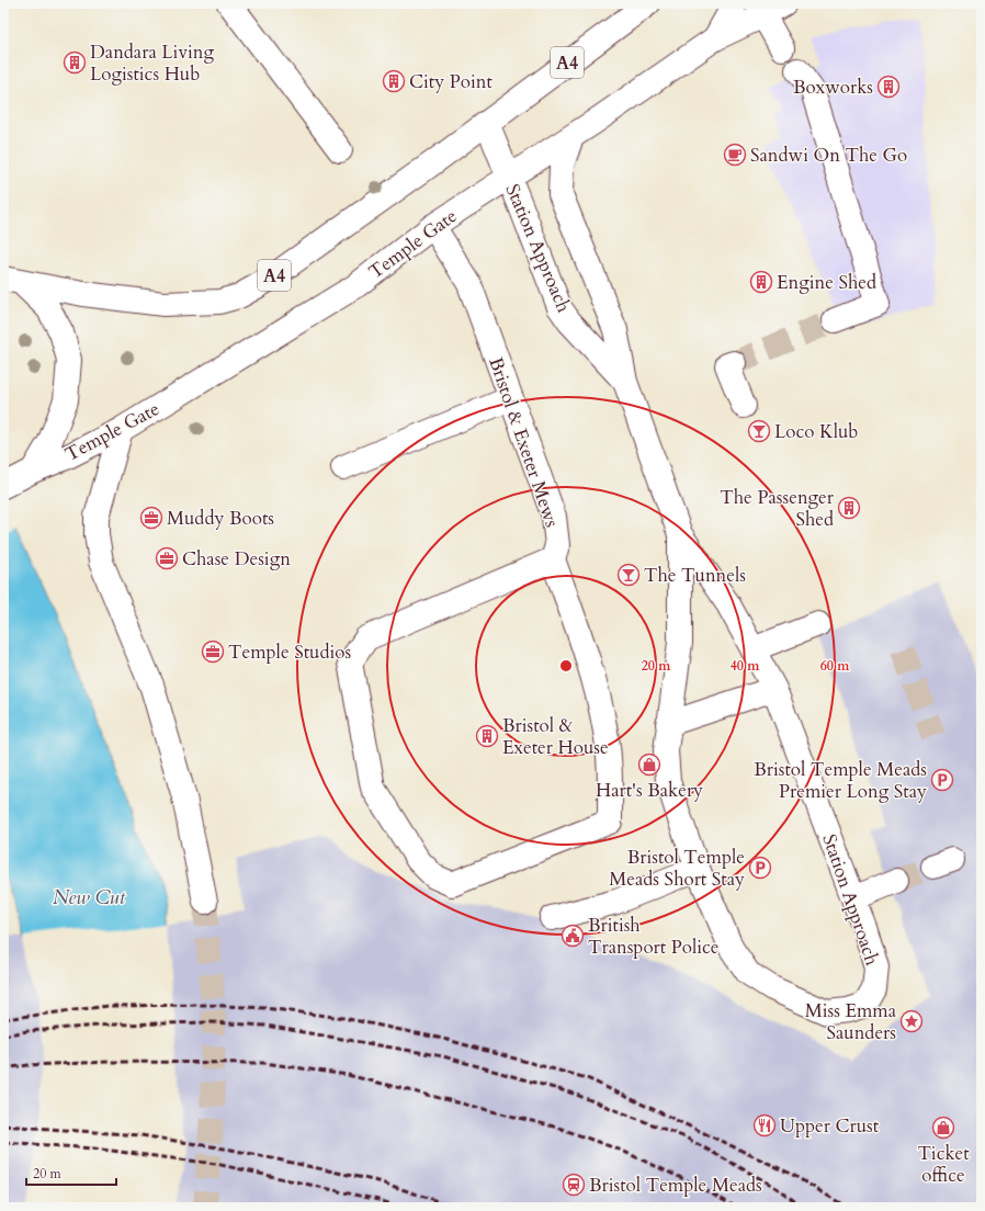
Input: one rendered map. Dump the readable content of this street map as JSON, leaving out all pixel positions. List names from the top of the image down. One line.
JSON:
{"streets":{"main road":["A4","Temple Gate","Station Approach","Bristol & Exeter Mews"]},"crossings":[["A4","Temple Gate"],["A4","Station Approach"],["Temple Gate","Station Approach"],["Temple Gate","Bristol & Exeter Mews"]],"water":["New Cut"],"places":{"building":["Dandara Living Logistics Hub","City Point","Boxworks","Engine Shed","The Passenger Shed","Bristol & Exeter House"],"cafe":["Sandwi On The Go"],"bar":["Loco Klub","The Tunnels"],"office":["Muddy Boots","Chase Design","Temple Studios"],"shop":["Hart's Bakery","Ticket office"],"parking":["Bristol Temple Meads Premier Long Stay","Bristol Temple Meads Short Stay"],"public building":["British Transport Police"],"place":["Miss Emma Saunders"],"restaurant":["Upper Crust"],"station":["Bristol Temple Meads"]},"scale_bar":"20 m","rings":["20 m","40 m","60 m"]}
